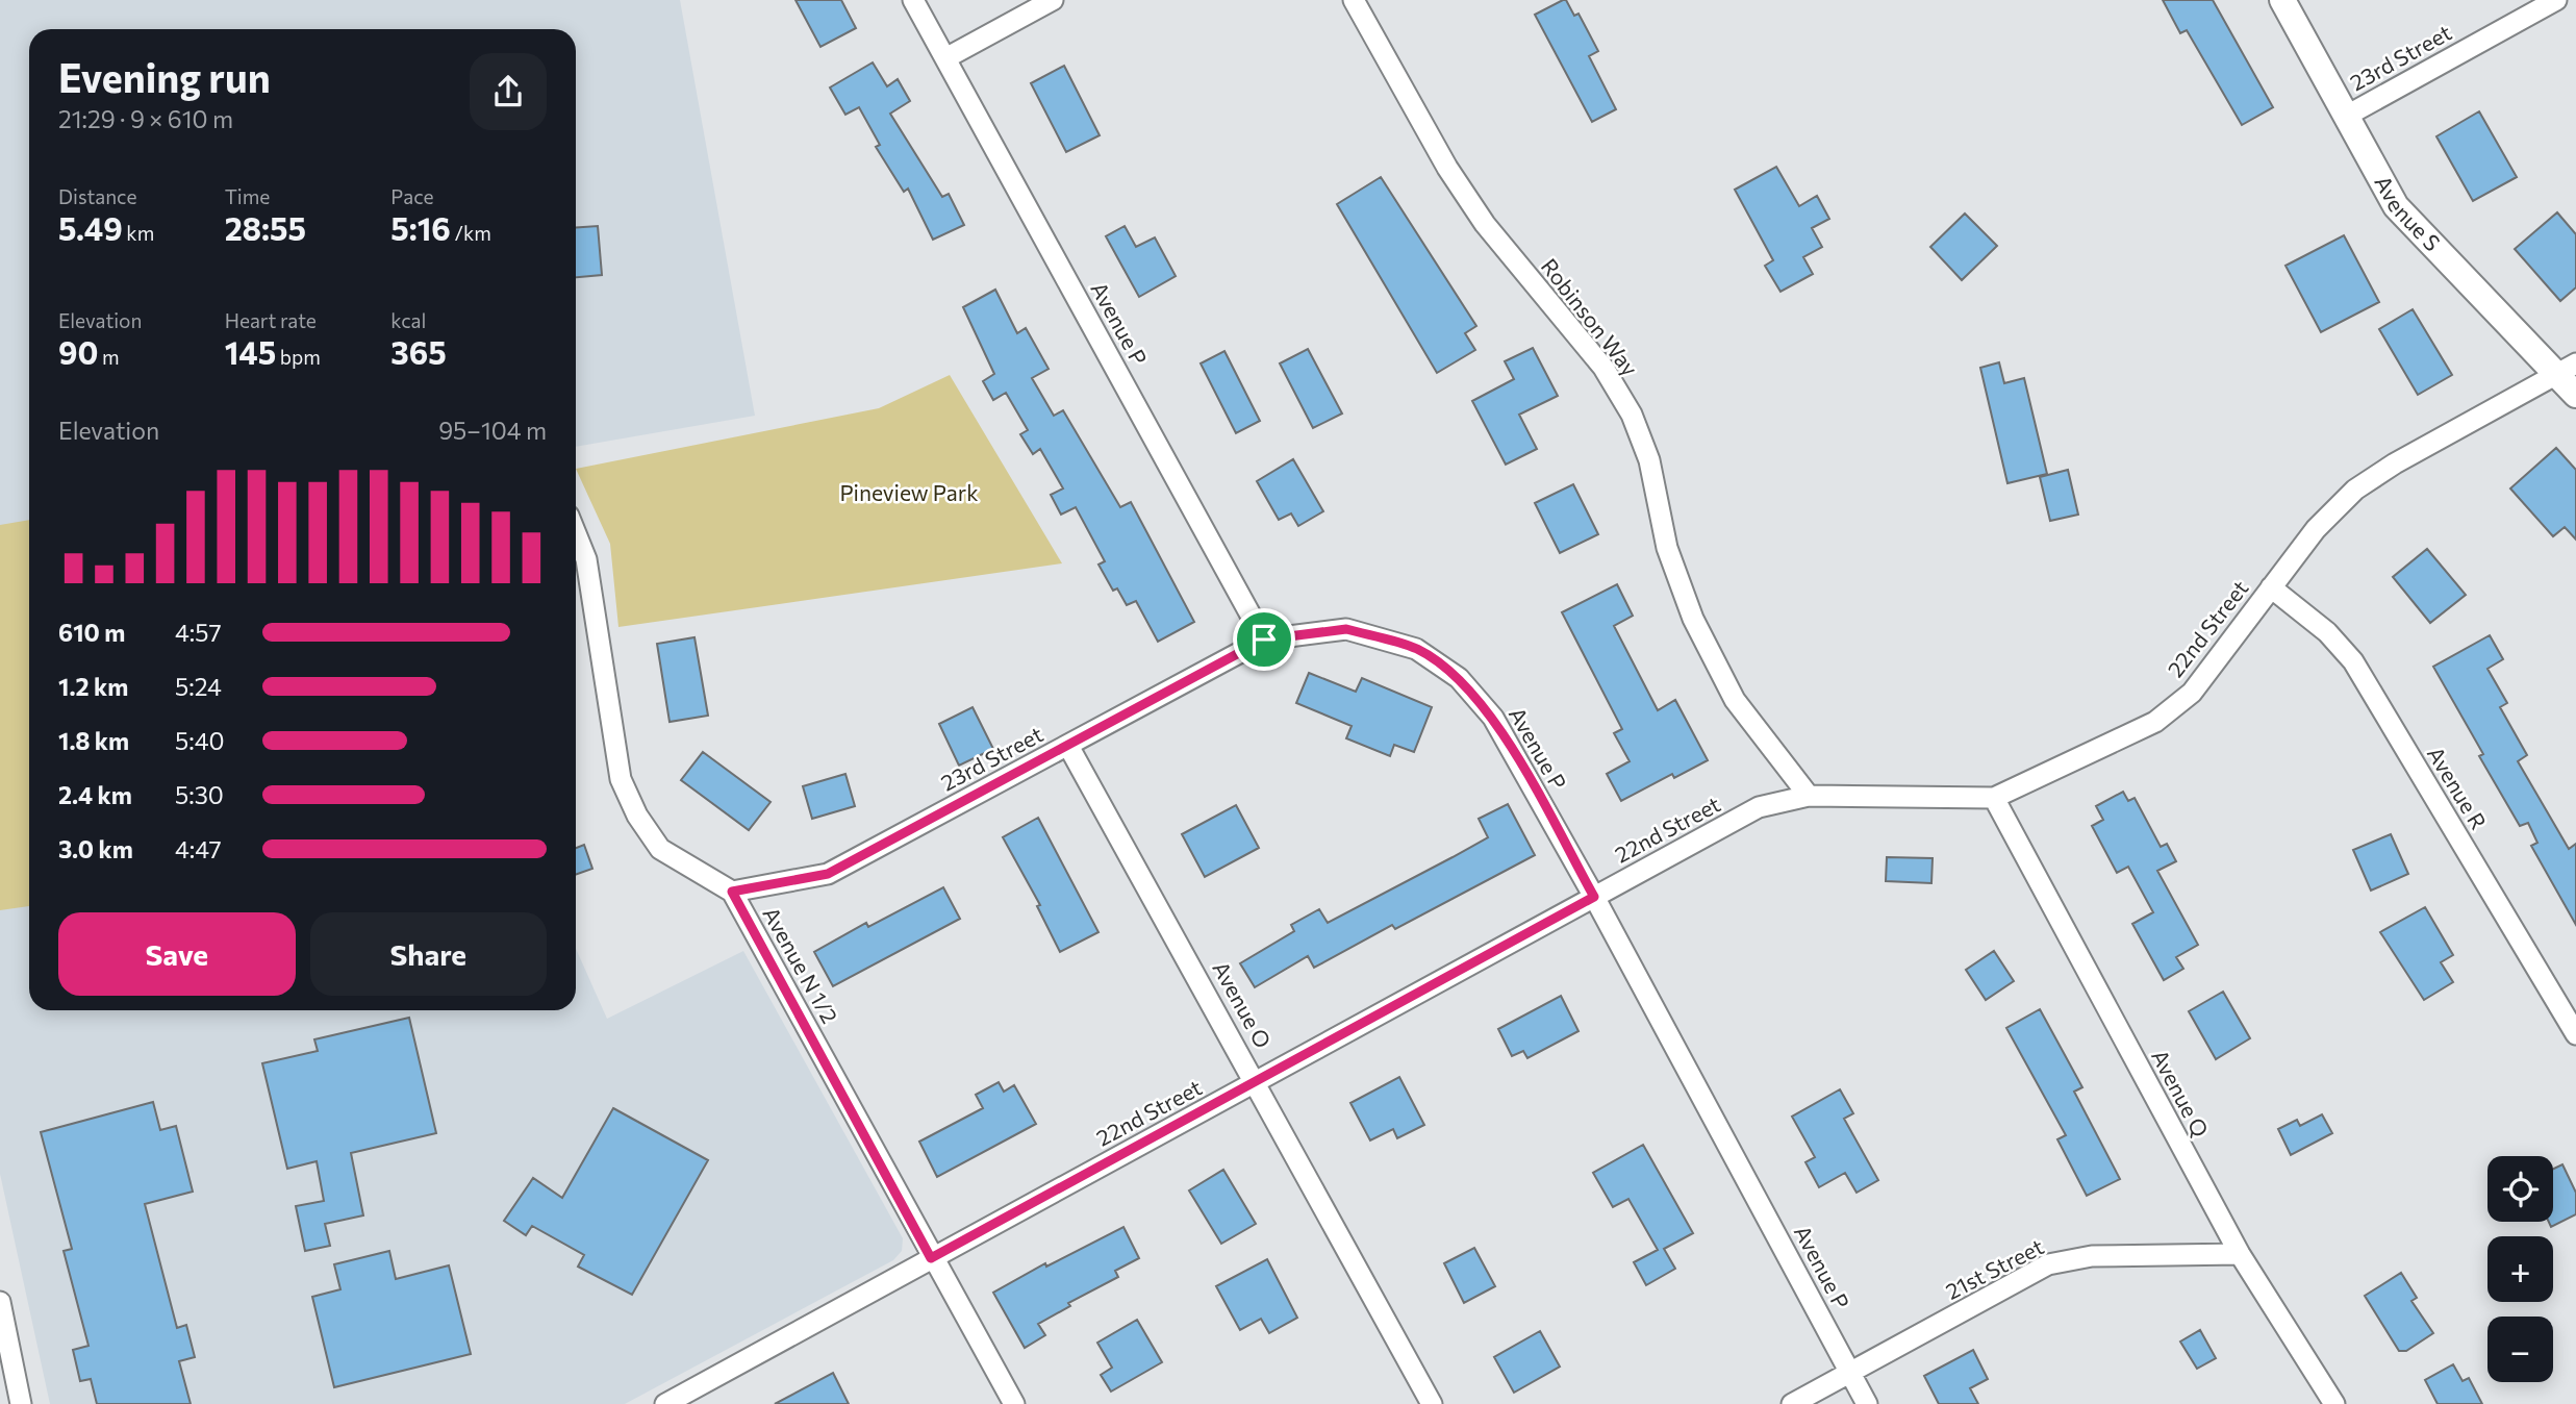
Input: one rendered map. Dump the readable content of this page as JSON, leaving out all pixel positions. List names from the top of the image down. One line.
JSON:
{"streets":{"street":["23rd Street","Avenue S","Robinson Way","Avenue P","22nd Street","Avenue R","Avenue N 1/2","Avenue O","Avenue Q","21st Street"]},"crossings":[["23rd Street","Avenue S"],["23rd Street","Avenue P"],["23rd Street","Avenue N 1/2"],["23rd Street","Avenue O"],["Avenue S","22nd Street"],["Robinson Way","22nd Street"],["Avenue P","22nd Street"],["Avenue P","21st Street"],["22nd Street","Avenue R"],["22nd Street","Avenue N 1/2"],["22nd Street","Avenue O"],["22nd Street","Avenue Q"],["Avenue Q","21st Street"]],"parks":["Pineview Park"],"page":{"heading":["Evening run","21:29 · 9 × 610 m"],"stats":[["Distance","5.49 km"],["Time","28:55"],["Pace","5:16 /km"],["Elevation","90 m"],["Heart rate","145 bpm"],["kcal","365"]],"chart":["Elevation","95–104 m"],"list":[{"name":"610 m","note":"4:57"},{"name":"1.2 km","note":"5:24"},{"name":"1.8 km","note":"5:40"},{"name":"2.4 km","note":"5:30"},{"name":"3.0 km","note":"4:47"}],"buttons":["Save","Share"],"map_buttons":["+","−"]}}
